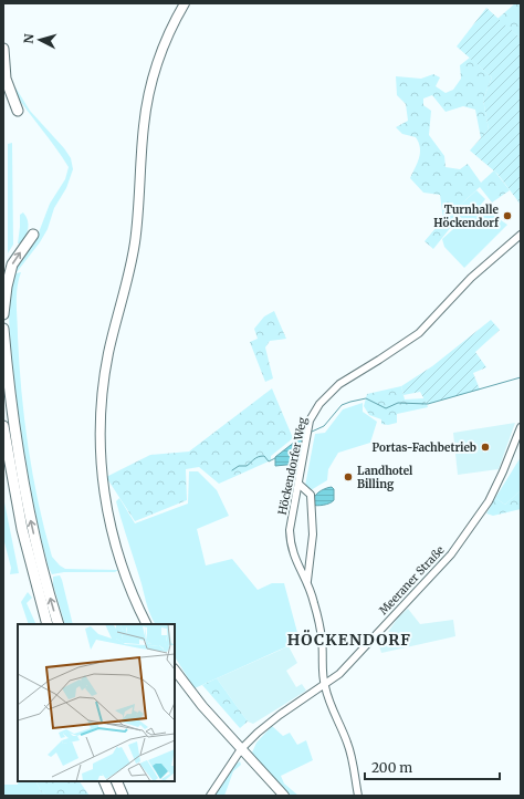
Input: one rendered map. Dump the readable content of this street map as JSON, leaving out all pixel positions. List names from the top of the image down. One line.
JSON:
{"streets":{"street":["Höckendorfer Weg","Meeraner Straße"]},"crossings":[["Höckendorfer Weg","Meeraner Straße"]],"districts":["HÖCKENDORF"],"places":["Turnhalle Höckendorf","Portas-Fachbetrieb","Landhotel Billing"],"scale_bar":"200 m","north":"left"}
